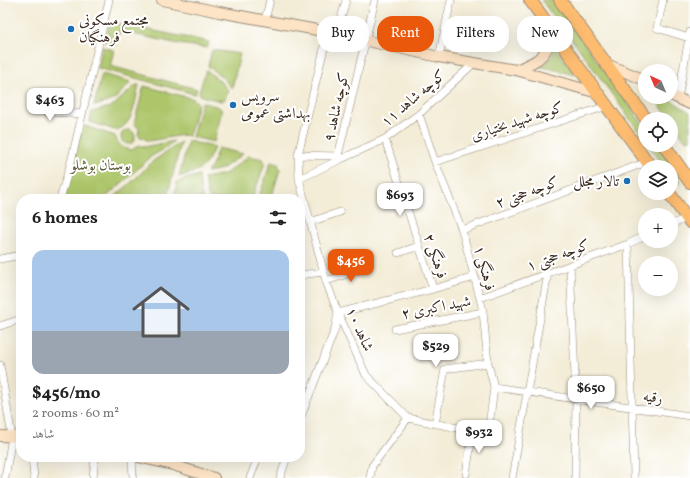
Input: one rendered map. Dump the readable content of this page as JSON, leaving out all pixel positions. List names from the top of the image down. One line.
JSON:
{"streets":{"street":["کوچه شاهد ۱۱","کوچه شاهد ۹","کوچه شهید بختیاری","کوچه حجتی ۲","کوچه حجتی ۱","فرهنگی ۲","فرهنگی ۱","شهید اکبری ۲","شاهد ۱۰","رقیه"]},"crossings":[["کوچه شاهد ۱۱","کوچه شاهد ۹"],["کوچه شاهد ۱۱","فرهنگی ۲"],["کوچه شاهد ۱۱","فرهنگی ۱"],["کوچه شاهد ۱۱","شاهد ۱۰"],["کوچه شهید بختیاری","فرهنگی ۱"],["کوچه حجتی ۲","فرهنگی ۱"],["کوچه حجتی ۱","فرهنگی ۱"],["فرهنگی ۱","شهید اکبری ۲"],["فرهنگی ۱","رقیه"]],"parks":["بوستان بوشلو"],"places":["مجتمع مسکونی فرهنگیان","سرویس بهداشتی عمومی","تالار مجلل"],"north":"top left","page":{"chip":["Buy","Rent","Filters","New"],"map_buttons":["+","−"],"price":["$463","$693","$456","$529","$650","$932"],"heading":"6 homes","list":[{"name":"$456/mo","note":"2 rooms · 60 m² · شاهد"}]}}
